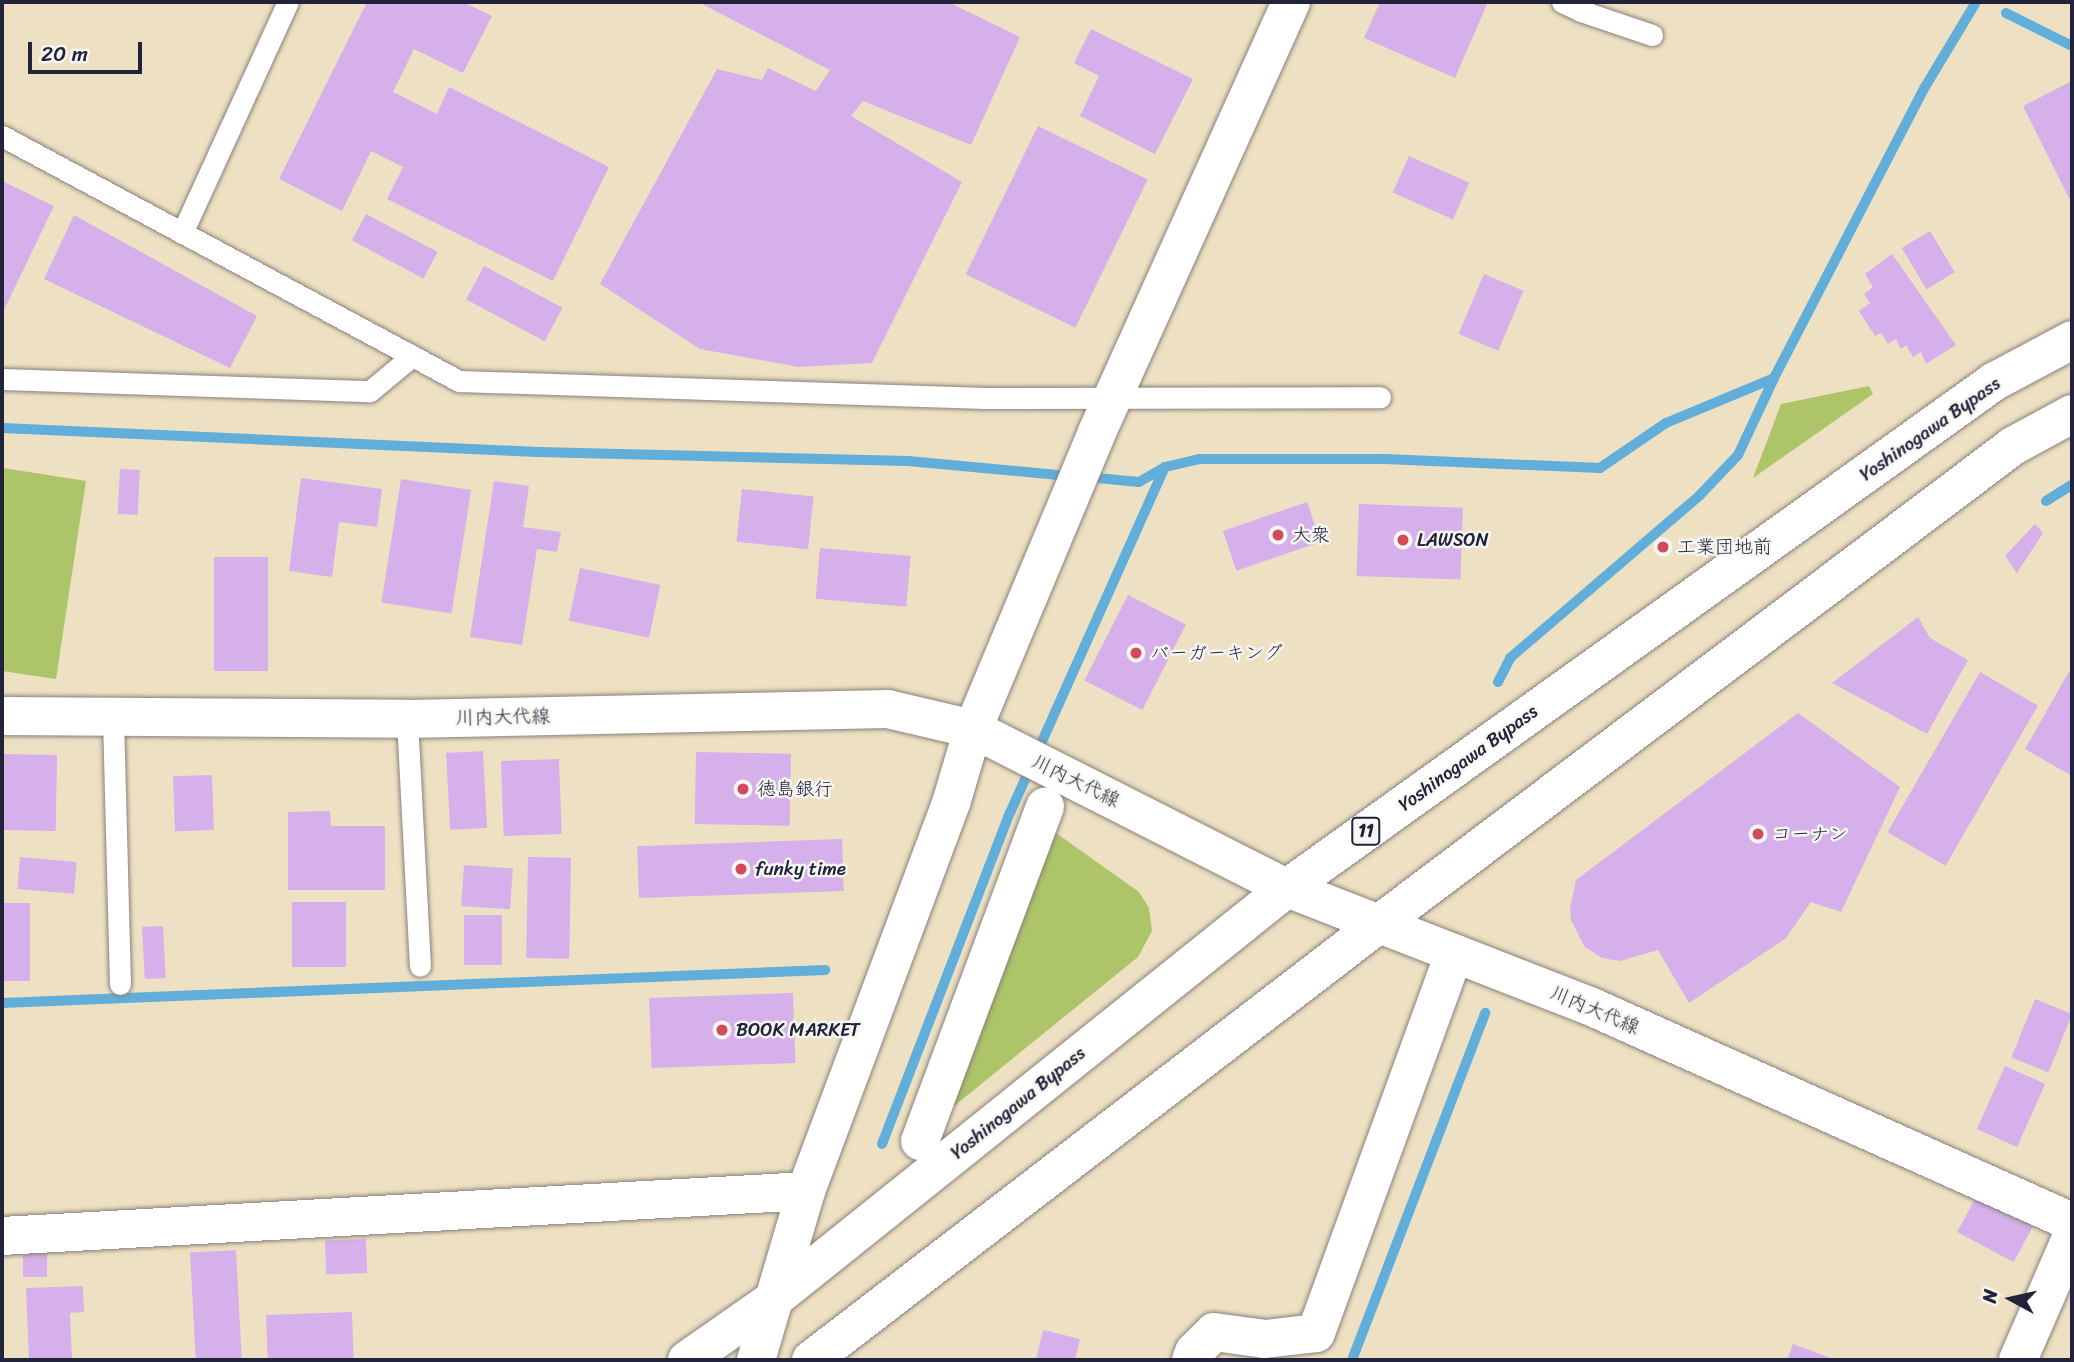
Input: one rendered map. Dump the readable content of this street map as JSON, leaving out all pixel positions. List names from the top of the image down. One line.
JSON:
{"streets":{"main road":["Yoshinogawa Bypass","川内大代線","11"]},"crossings":[["Yoshinogawa Bypass","川内大代線"]],"places":["大衆","LAWSON","工業団地前","バーガーキング","徳島銀行","コーナン","funky time","BOOK MARKET"],"scale_bar":"20 m","north":"left"}
